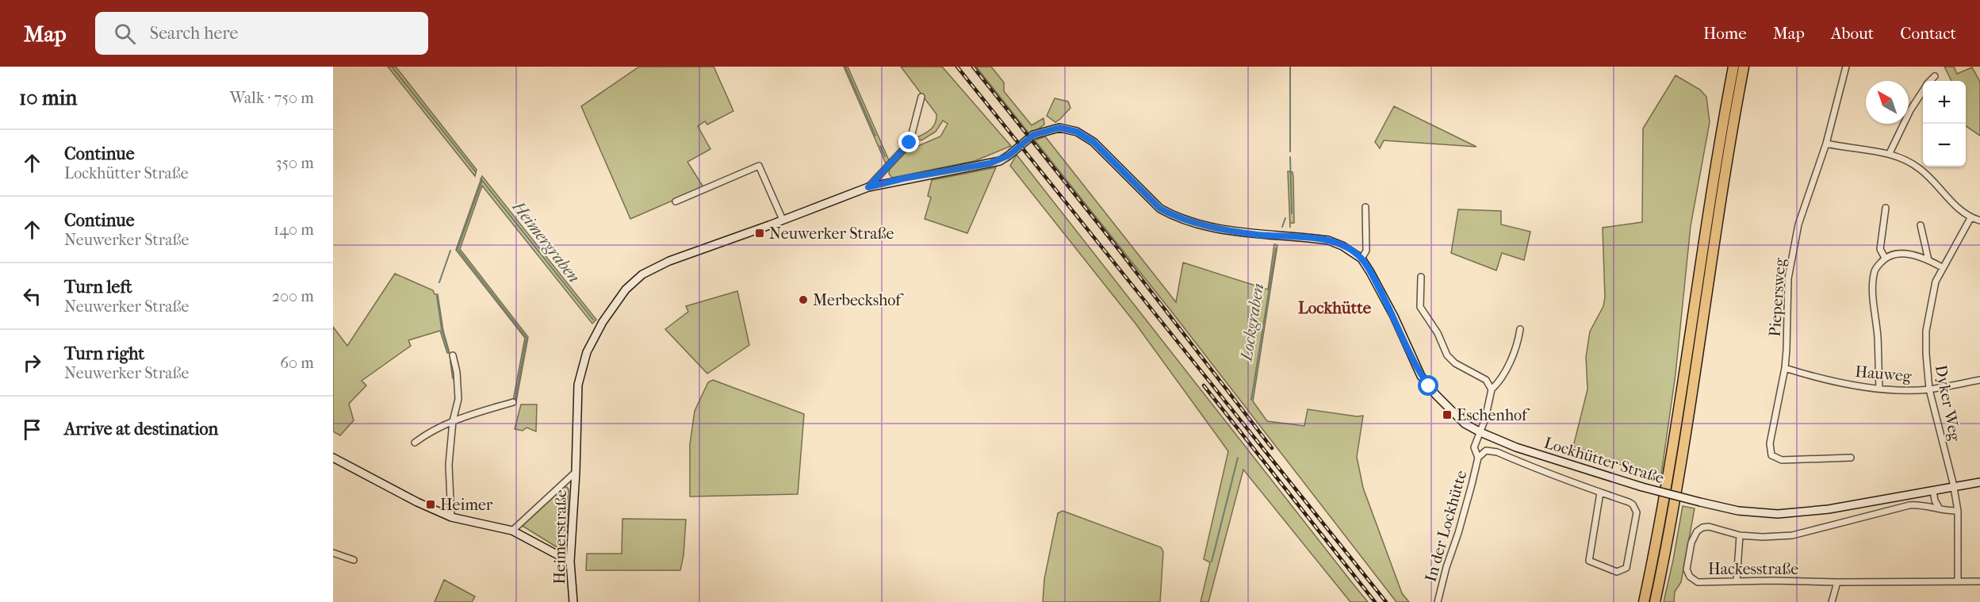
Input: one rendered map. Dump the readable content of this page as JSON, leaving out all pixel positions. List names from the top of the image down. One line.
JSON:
{"streets":{"street":["Piepersweg","Hauweg","Dyker Weg","Lockhütter Straße","In der Lockhütte","Heimerstraße","Hackesstraße"]},"crossings":[["Piepersweg","Hauweg"],["Hauweg","Dyker Weg"],["Dyker Weg","Lockhütter Straße"],["Lockhütter Straße","In der Lockhütte"]],"districts":["Lockhütte"],"water":["Heimergraben","Lockgraben"],"places":{"transit":["Neuwerker Straße","Eschenhof","Heimer"],"other":["Merbeckshof"]},"north":"top left","page":{"header":"Map","search":"Search here","nav":["Home","Map","About","Contact"],"heading":["10 min","Walk · 750 m"],"map_buttons":["+","−"],"list":[["Continue","Lockhütter Straße","350 m"],["Continue","Neuwerker Straße","140 m"],["Turn left","Neuwerker Straße","200 m"],["Turn right","Neuwerker Straße","60 m"],"Arrive at destination"]}}
